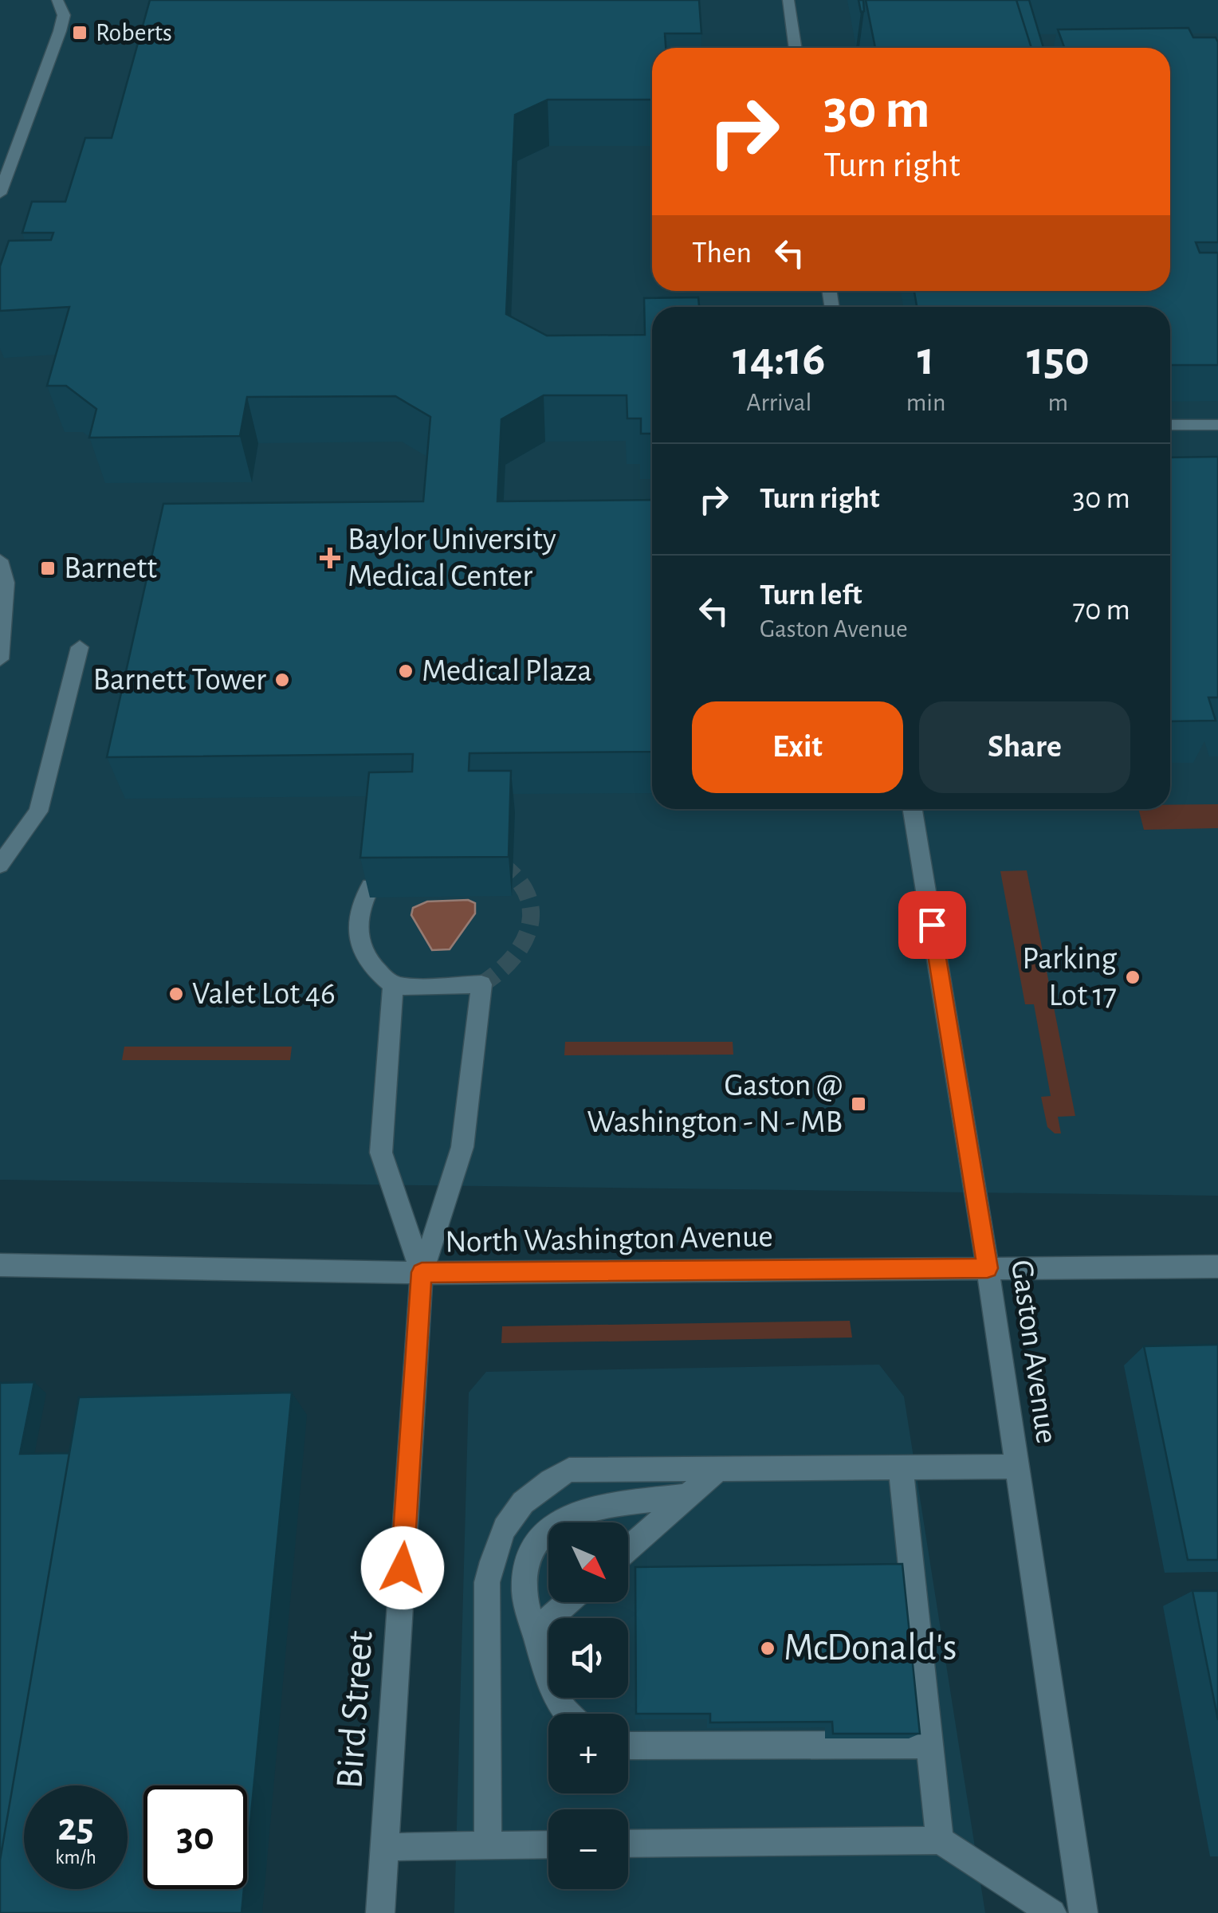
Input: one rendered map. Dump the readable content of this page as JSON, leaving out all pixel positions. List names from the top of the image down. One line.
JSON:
{"streets":{"street":["North Washington Avenue","Gaston Avenue","Bird Street"]},"crossings":[["North Washington Avenue","Gaston Avenue"],["North Washington Avenue","Bird Street"]],"places":{"transit":["Roberts","Barnett","Gaston @ Washington - N - MB"],"health":["Baylor University Medical Center"],"other":["Medical Plaza","Barnett Tower","Parking Lot 17","Valet Lot 46","McDonald's"]},"north":"bottom right","page":{"turn":["30 m","Turn right"],"then":"Then","eta":["14:16","Arrival","1","min","150","m"],"list":[{"name":"Turn right","value":"30 m"},{"name":"Turn left","note":"Gaston Avenue","value":"70 m"}],"buttons":["Exit","Share"],"map_buttons":["+","−"],"speed":"25 km/h","limit":"30"}}
